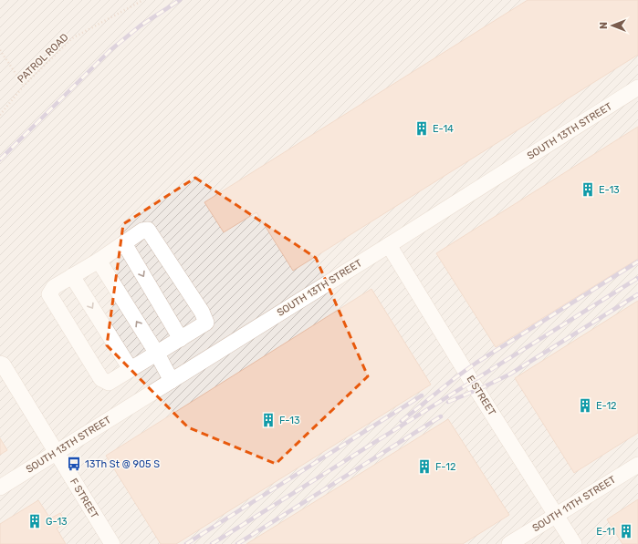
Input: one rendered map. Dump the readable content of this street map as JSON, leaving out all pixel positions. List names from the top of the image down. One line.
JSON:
{"streets":{"lane":["SOUTH 13TH STREET","E STREET","F STREET","SOUTH 11TH STREET"],"path":["PATROL ROAD"]},"crossings":[["SOUTH 13TH STREET","E STREET"],["SOUTH 13TH STREET","F STREET"],["E STREET","SOUTH 11TH STREET"]],"places":{"building":["E-14","E-13","E-12","F-13","F-12","G-13","E-11"],"bus stop":["13Th St @ 905 S"]},"north":"left"}
